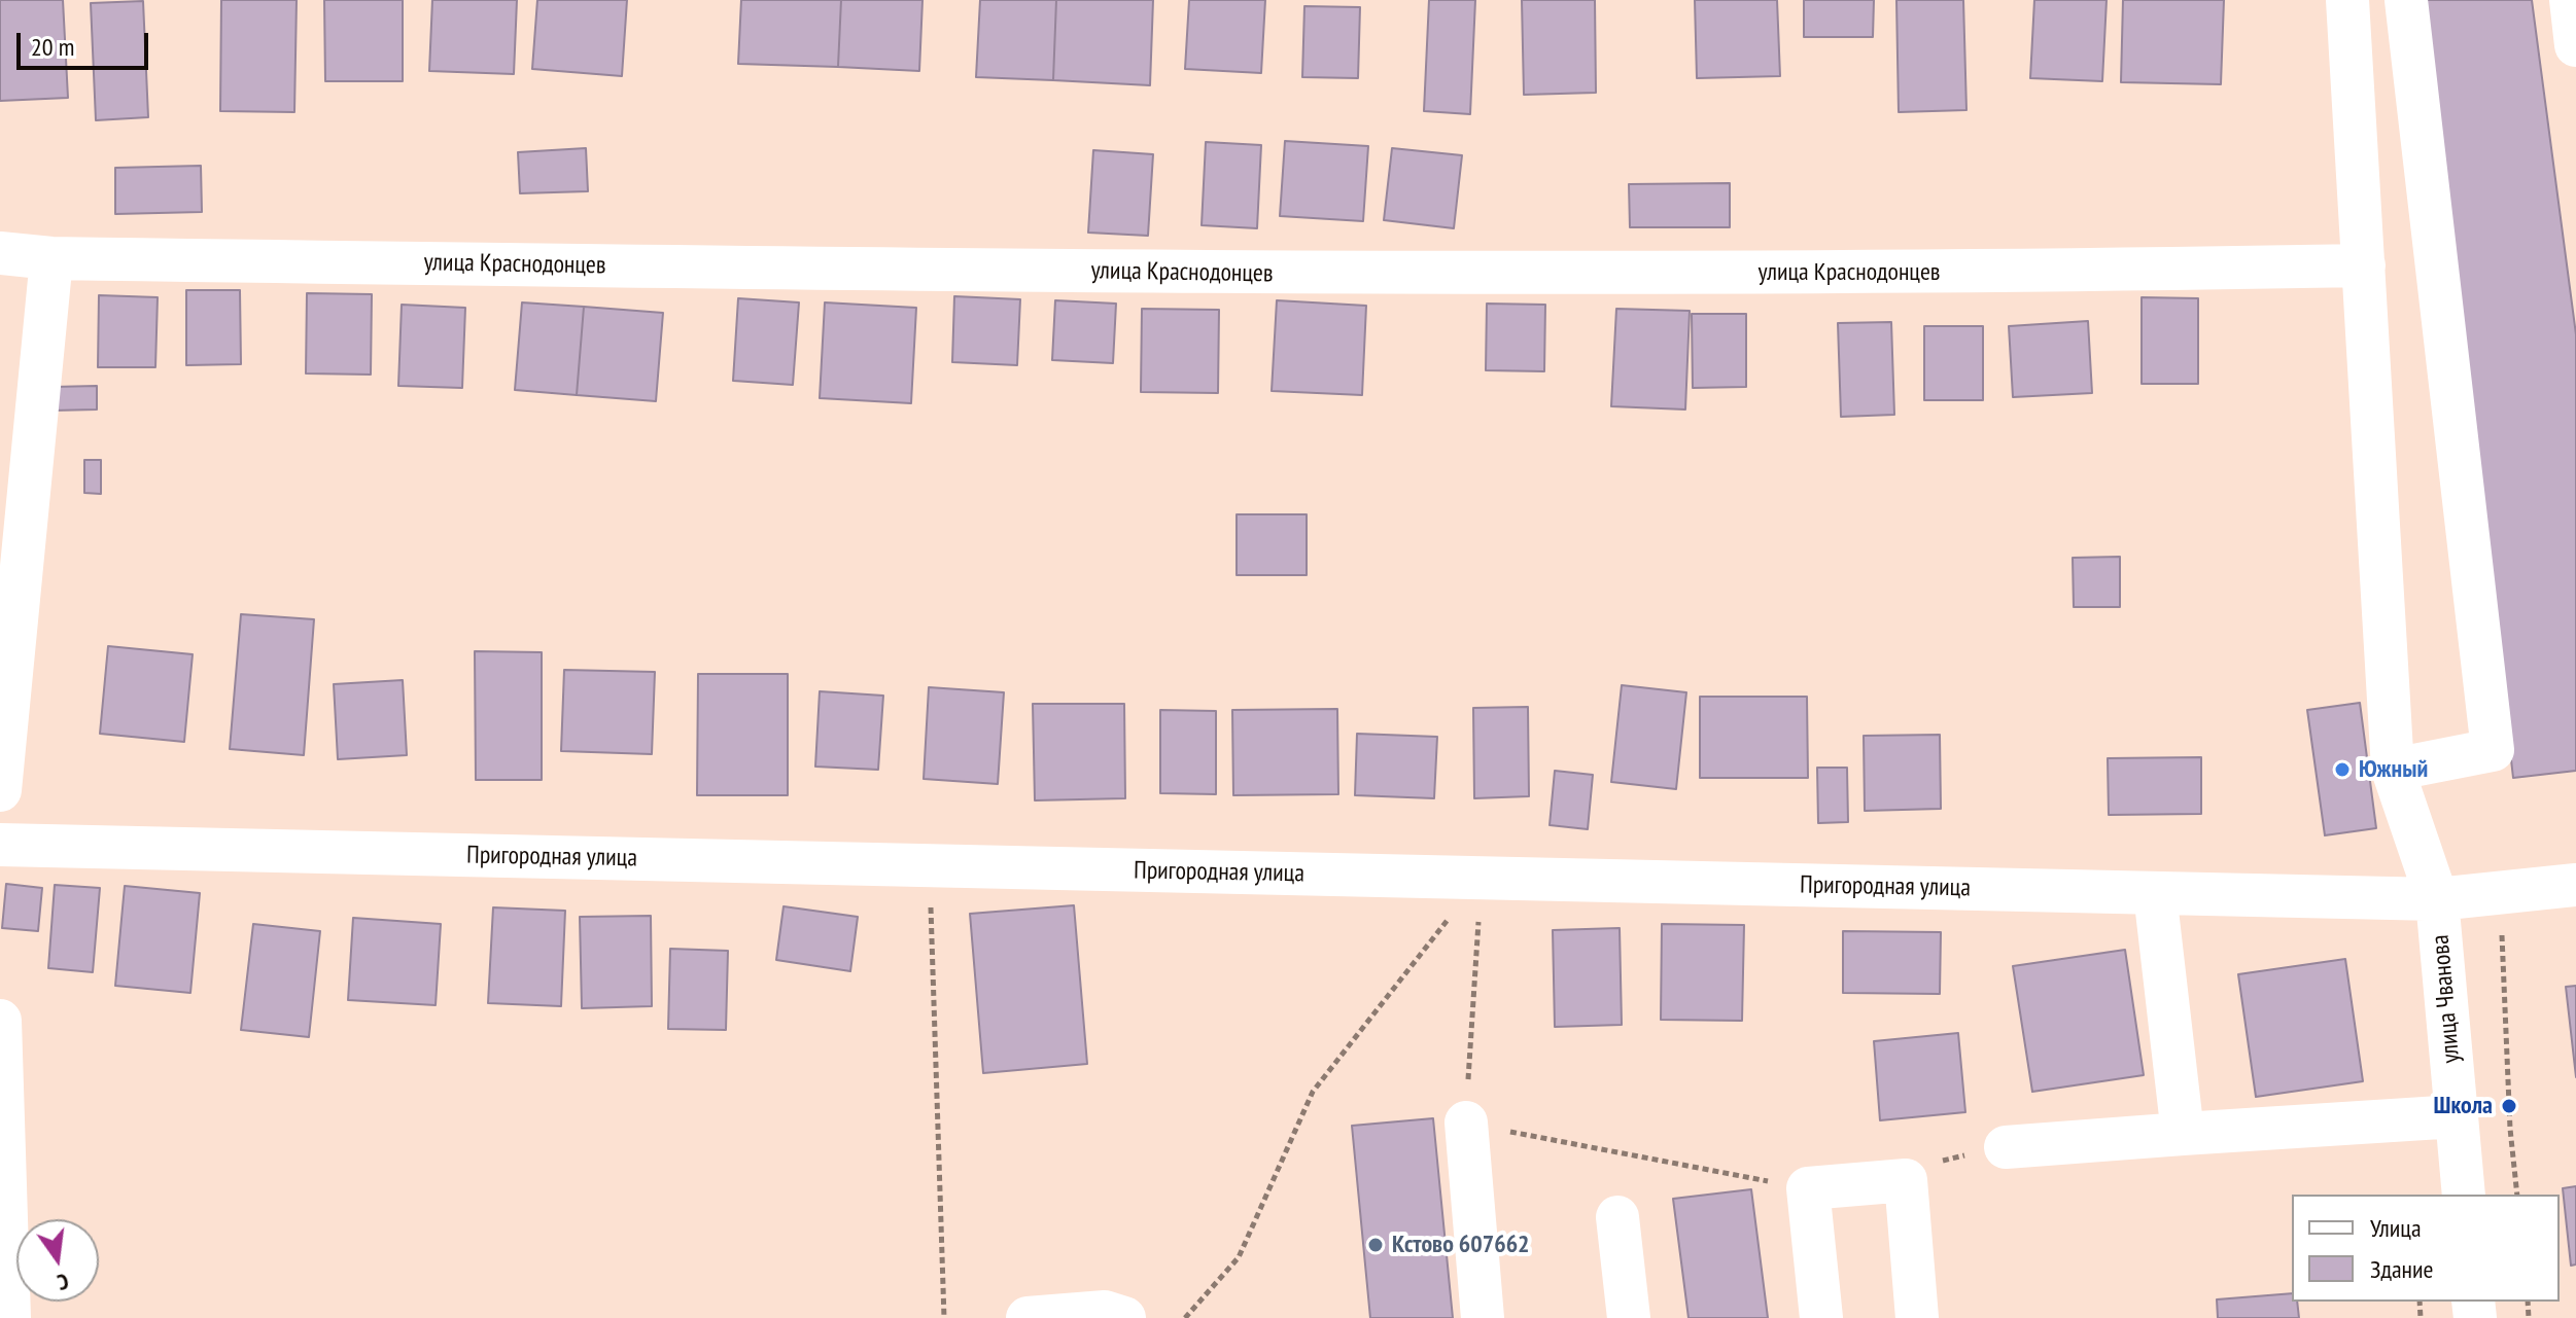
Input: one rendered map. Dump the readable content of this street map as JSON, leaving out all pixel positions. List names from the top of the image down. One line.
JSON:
{"streets":{"street":["улица Краснодонцев","Пригородная улица","улица Чванова"]},"crossings":[["улица Краснодонцев","улица Чванова"],["Пригородная улица","улица Чванова"]],"places":["Южный","Школа","Кстово 607662"],"legend":["Улица","Здание"],"scale_bar":"20 m","north":"bottom"}
